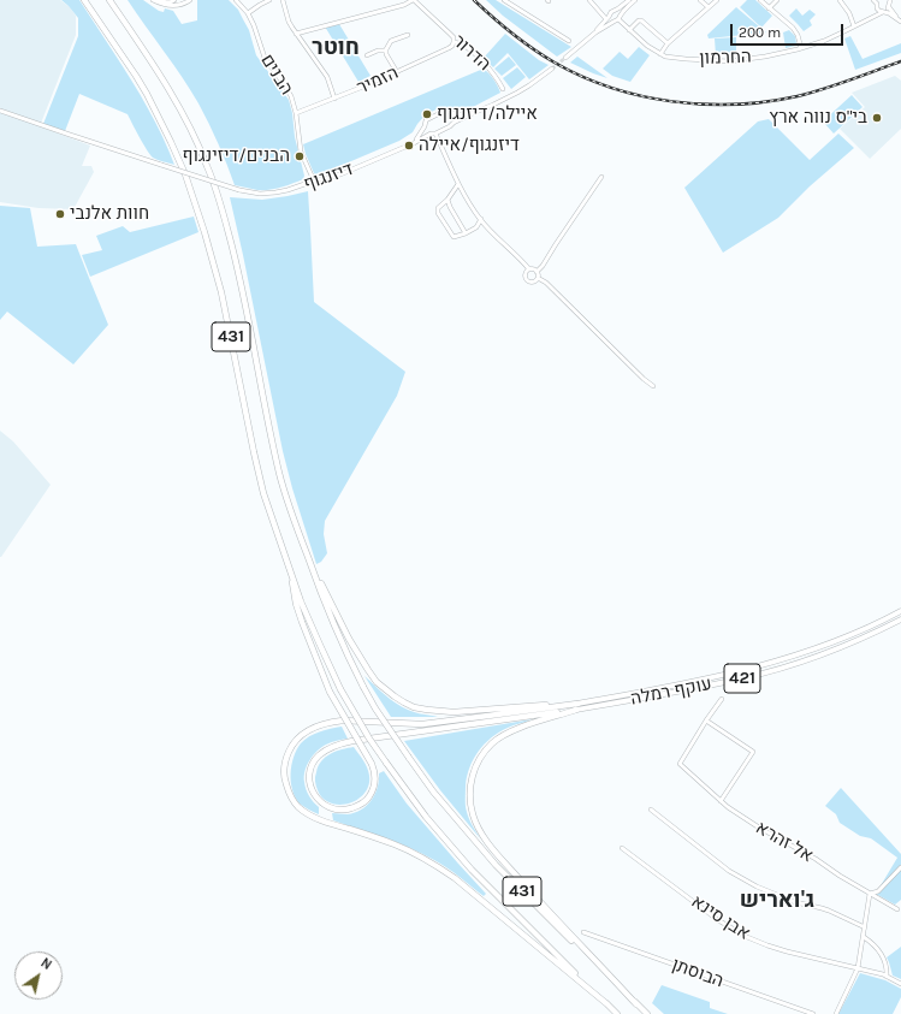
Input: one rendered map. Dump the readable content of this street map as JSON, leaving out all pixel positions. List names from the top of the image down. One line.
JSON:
{"streets":{"highway":["431"],"main road":["421","עוקף רמלה"],"street":["הדרור","החרמון","הבנים","הזמיר","דיזנגוף","אל זהרא","אבן סינא","הבוסתן"]},"crossings":[["הדרור","הזמיר"],["הבנים","הזמיר"],["הבנים","דיזנגוף"]],"districts":["חוטר","ג'ואריש"],"places":["איילה/דיזנגוף","בי\"ס נווה ארץ","דיזנגוף/איילה","הבנים/דיזינגוף","חוות אלנבי"],"scale_bar":"200 m","north":"top right"}
